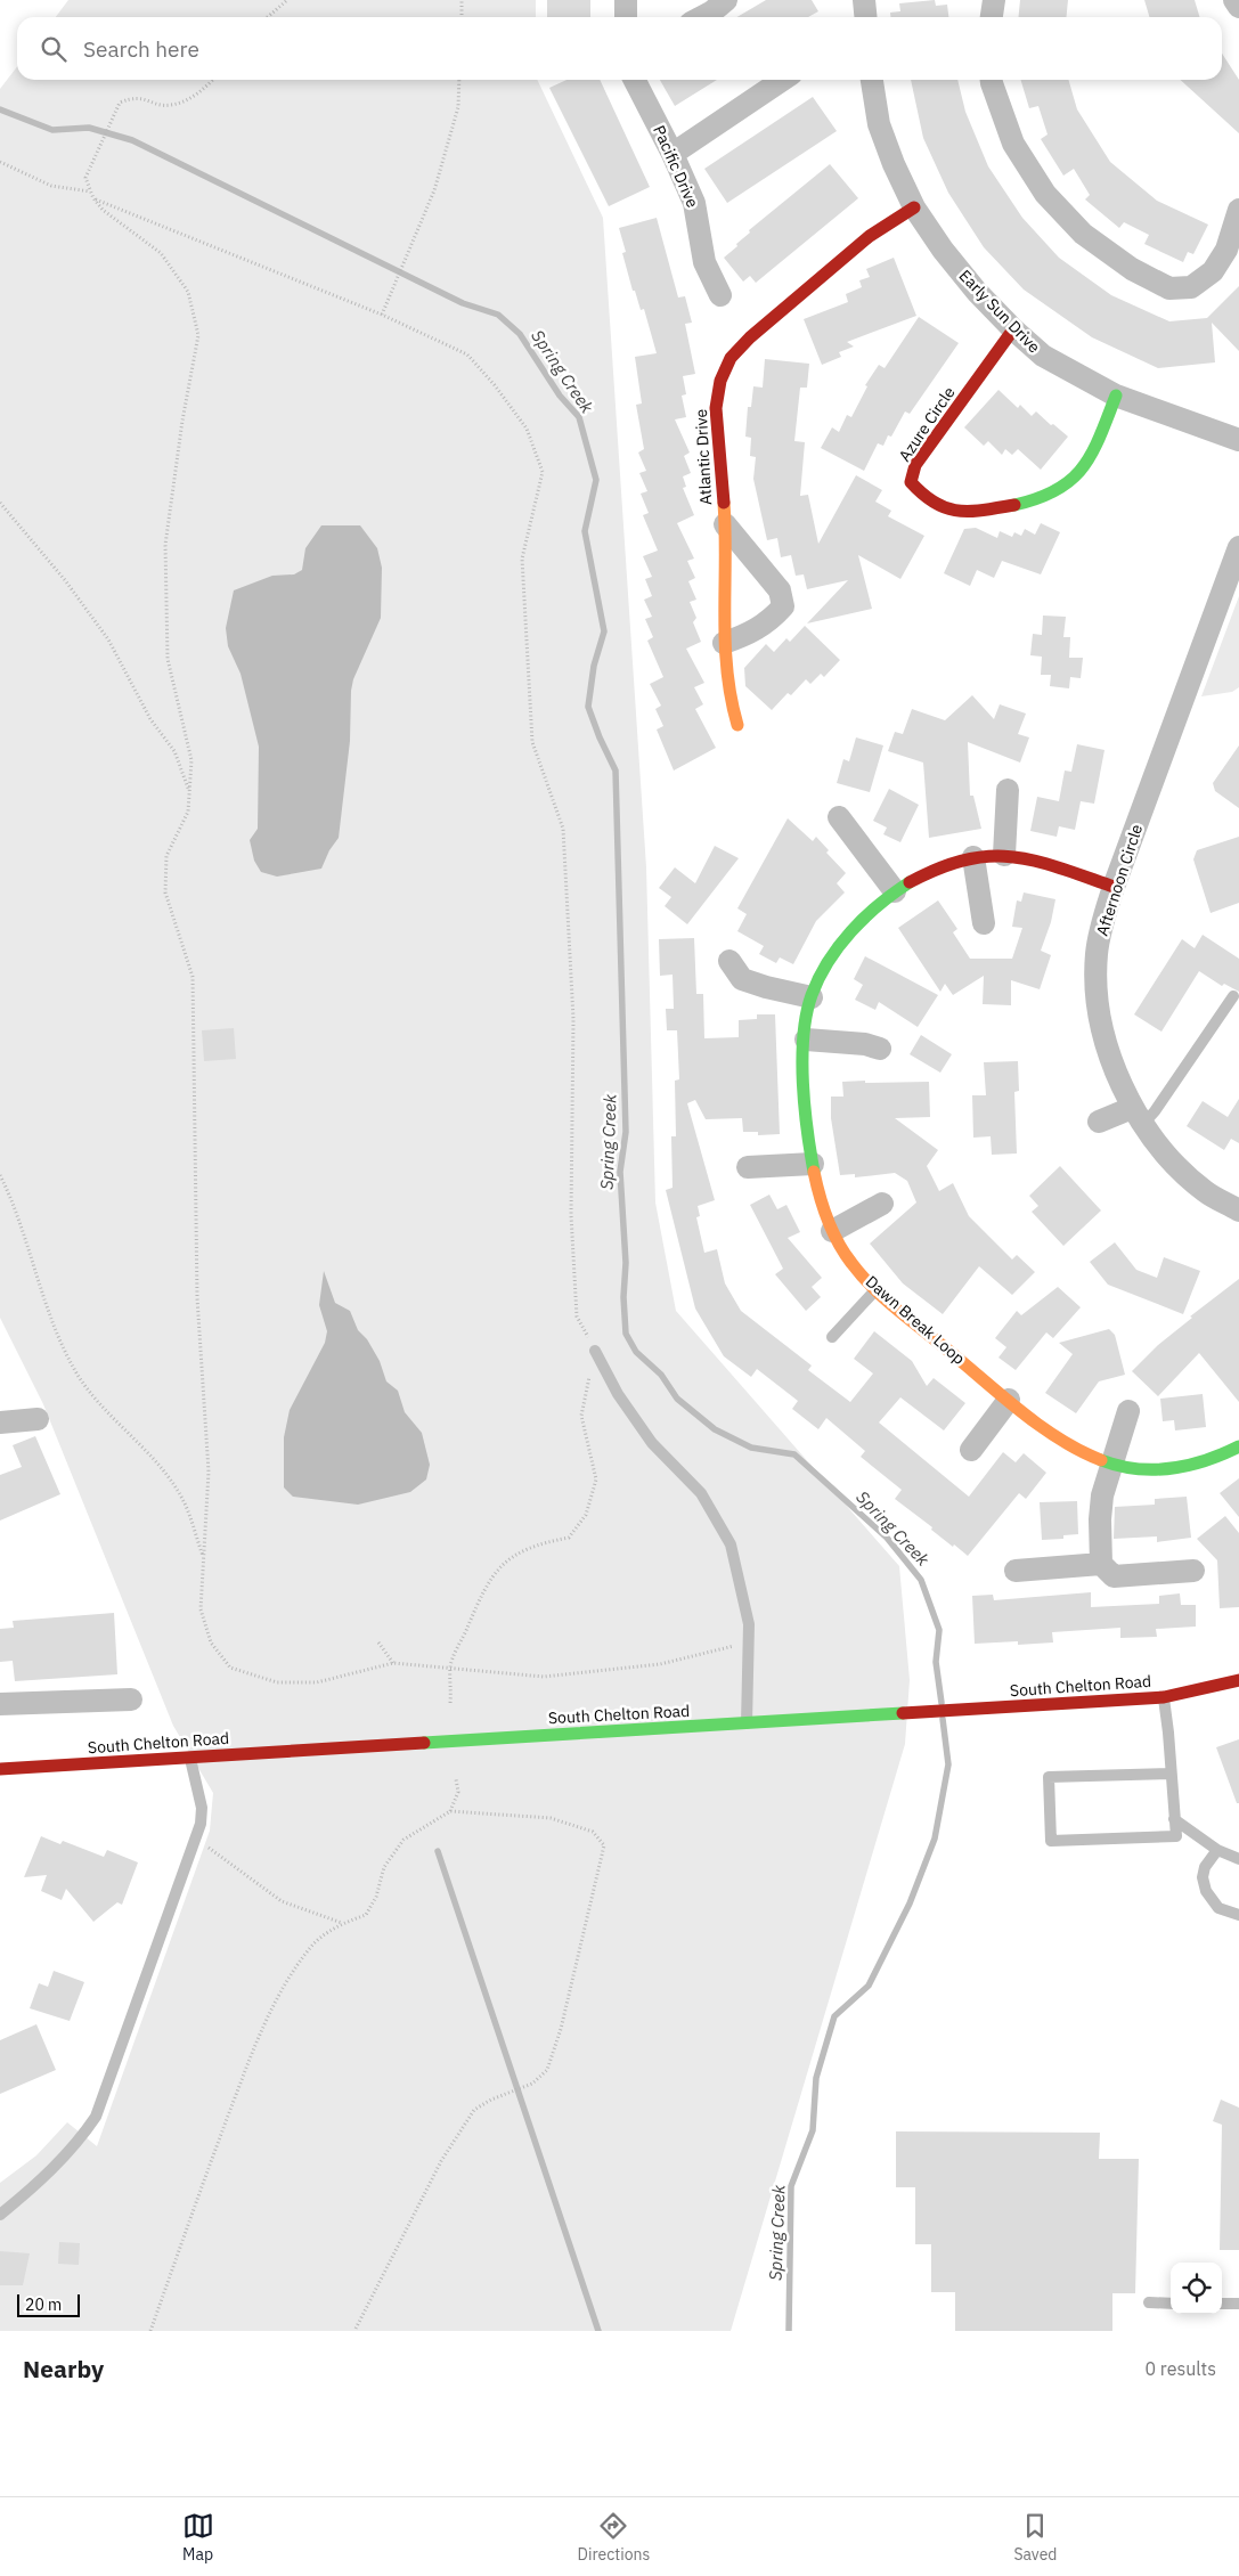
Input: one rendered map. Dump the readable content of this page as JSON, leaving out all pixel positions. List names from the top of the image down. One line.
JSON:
{"streets":{"street":["Pacific Drive","Early Sun Drive","Azure Circle","Atlantic Drive","Afternoon Circle","Dawn Break Loop","South Chelton Road"]},"crossings":[["Early Sun Drive","Azure Circle"],["Early Sun Drive","Atlantic Drive"],["Afternoon Circle","Dawn Break Loop"]],"water":["Spring Creek"],"scale_bar":"20 m","page":{"search":"Search here","scale":"20 m","heading":["Nearby","0 results"],"nav":["Map","Directions","Saved"]}}
